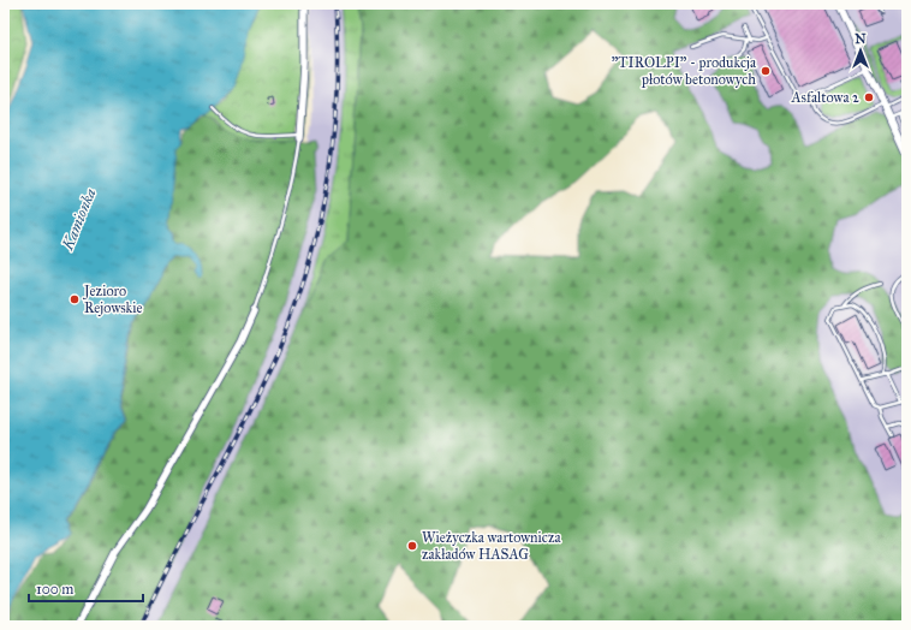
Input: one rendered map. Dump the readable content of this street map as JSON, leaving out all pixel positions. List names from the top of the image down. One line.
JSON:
{"water":["Kamionka"],"places":["\"TIROLPI\" - produkcja płotów betonowych","Asfaltowa 2","Jezioro Rejowskie","Wieżyczka wartownicza zakładów HASAG"],"scale_bar":"100 m","north":"top"}
